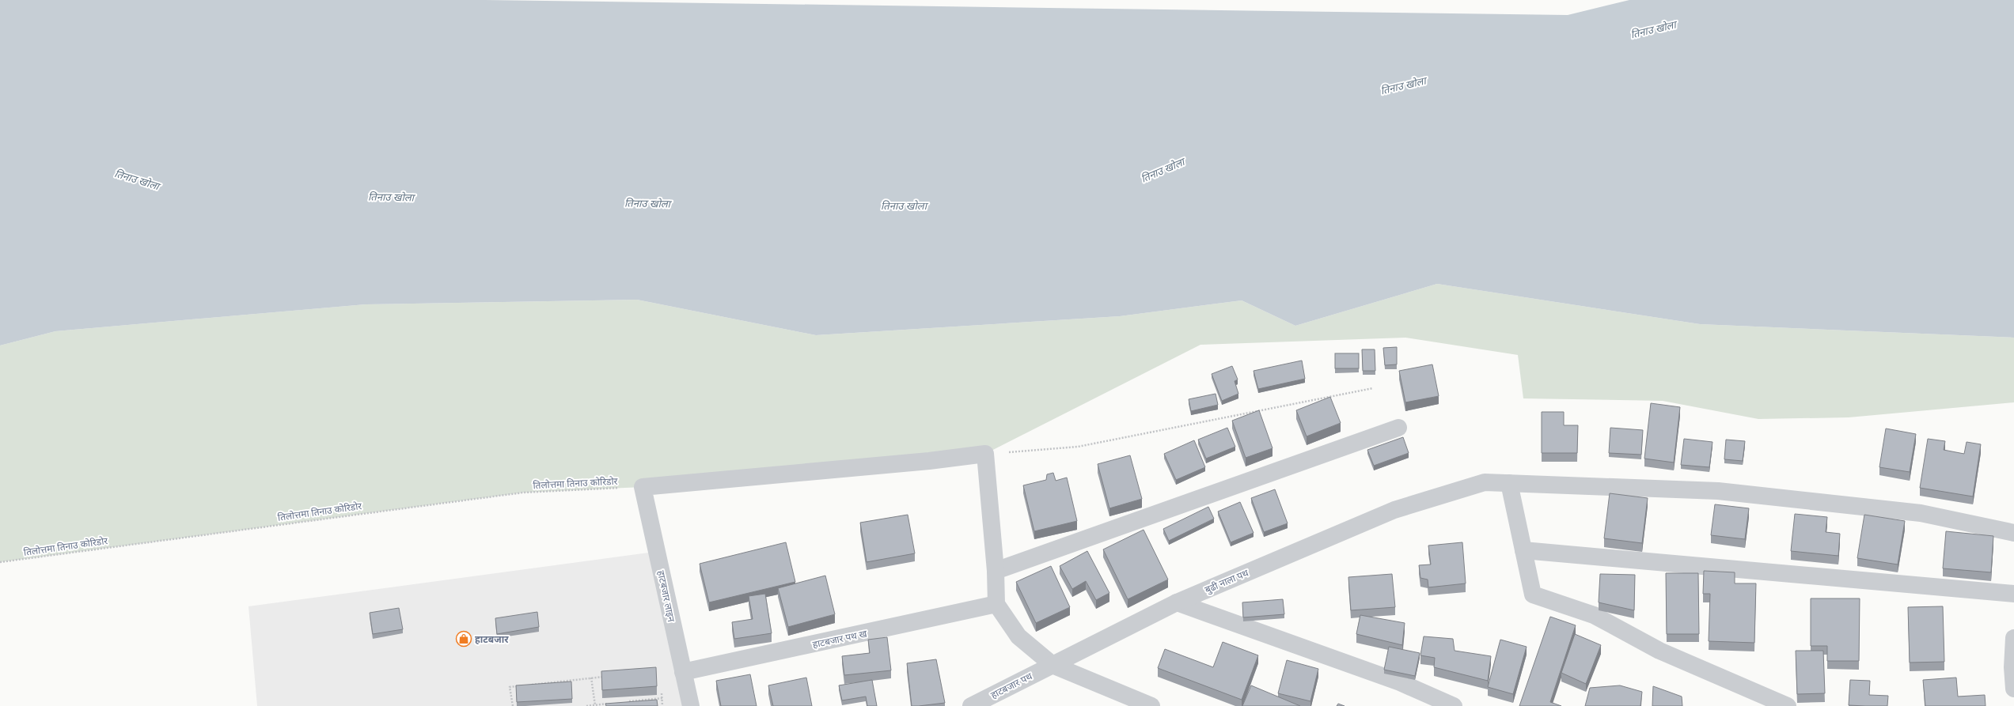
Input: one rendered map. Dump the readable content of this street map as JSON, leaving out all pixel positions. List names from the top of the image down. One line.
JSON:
{"streets":{"street":["बुढी नाला पथ","हाटबजार लाइन","हाटबजार पथ ख","हाटबजार पथ"],"path":["तिलोत्तमा तिनाउ कोरिडोर"]},"crossings":[["तिलोत्तमा तिनाउ कोरिडोर","हाटबजार लाइन"],["बुढी नाला पथ","हाटबजार पथ"],["हाटबजार लाइन","हाटबजार पथ ख"]],"water":["तिनाउ खोला"],"places":{"shop":["हाटबजार"]}}
